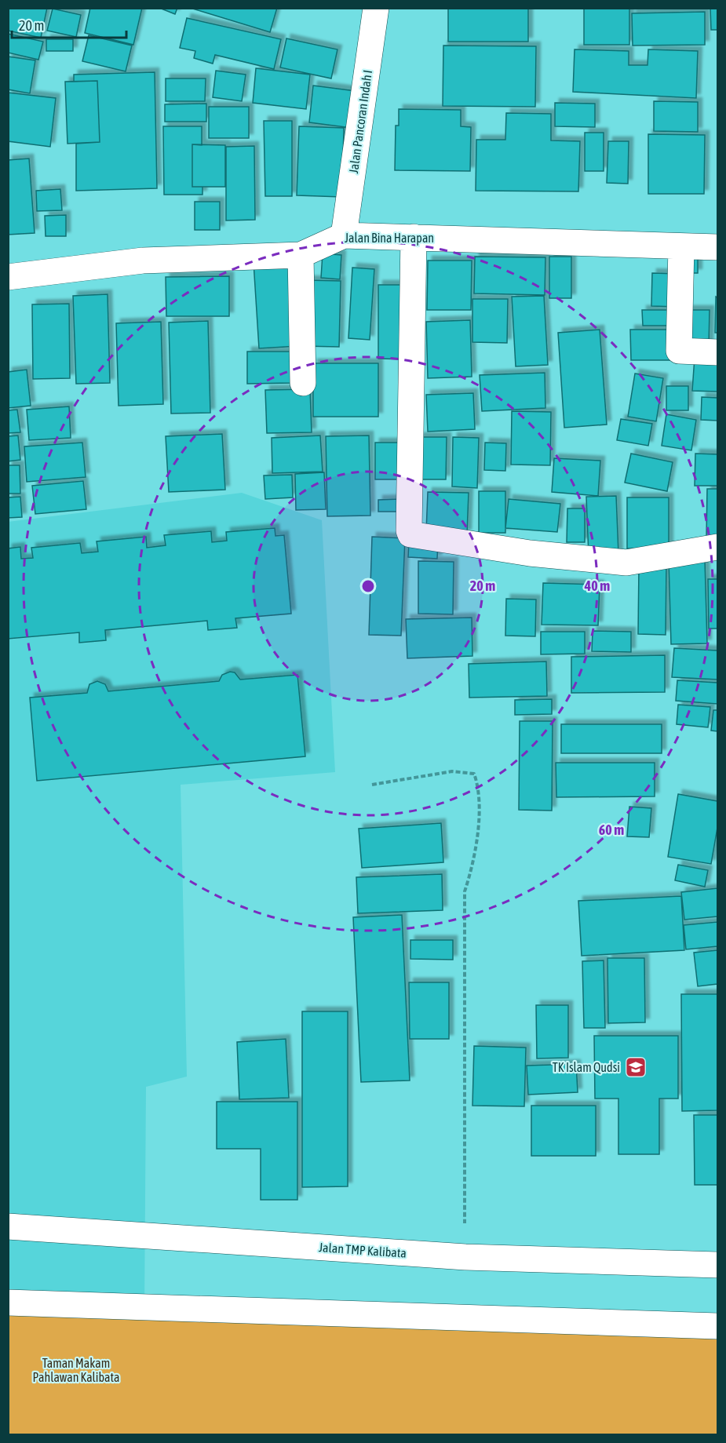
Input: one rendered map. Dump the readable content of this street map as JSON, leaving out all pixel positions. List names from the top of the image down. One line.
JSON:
{"streets":{"street":["Jalan Pancoran Indah I","Jalan Bina Harapan","Jalan TMP Kalibata"]},"crossings":[["Jalan Pancoran Indah I","Jalan Bina Harapan"]],"parks":["Taman Makam Pahlawan Kalibata"],"places":{"school or university":["TK Islam Qudsi"]},"scale_bar":"20 m","rings":["20 m","40 m","60 m"]}
